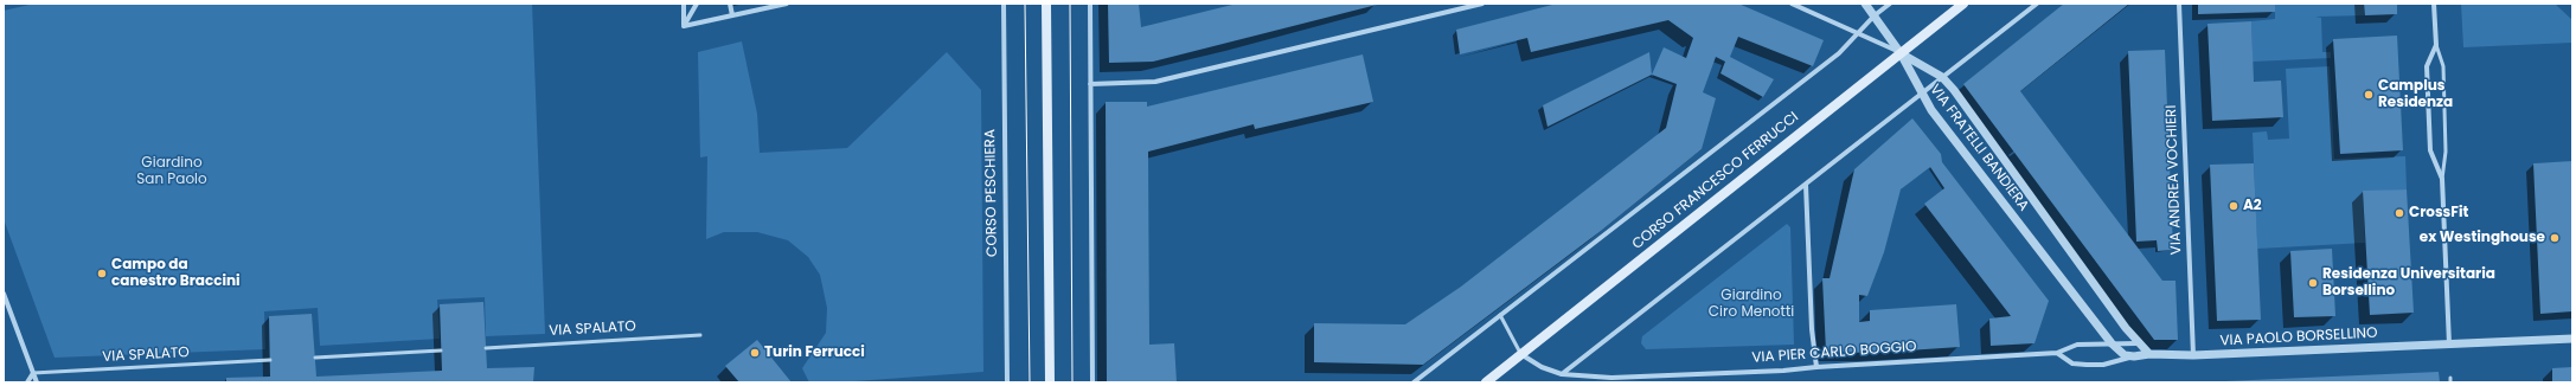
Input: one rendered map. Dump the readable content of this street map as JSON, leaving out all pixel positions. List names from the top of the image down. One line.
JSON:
{"streets":{"main road":["CORSO FRANCESCO FERRUCCI"],"street":["VIA FRATELLI BANDIERA","VIA ANDREA VOCHIERI","CORSO PESCHIERA","VIA PAOLO BORSELLINO","VIA PIER CARLO BOGGIO"],"lane":["VIA SPALATO"]},"crossings":[["VIA FRATELLI BANDIERA","CORSO FRANCESCO FERRUCCI"],["VIA FRATELLI BANDIERA","VIA PAOLO BORSELLINO"],["VIA ANDREA VOCHIERI","VIA PAOLO BORSELLINO"],["CORSO FRANCESCO FERRUCCI","VIA PIER CARLO BOGGIO"]],"parks":["Giardino San Paolo","Giardino Ciro Menotti"],"places":["Camplus Residenza","A2","CrossFit","ex Westinghouse","Campo da canestro Braccini","Residenza Universitaria Borsellino","Turin Ferrucci"]}
